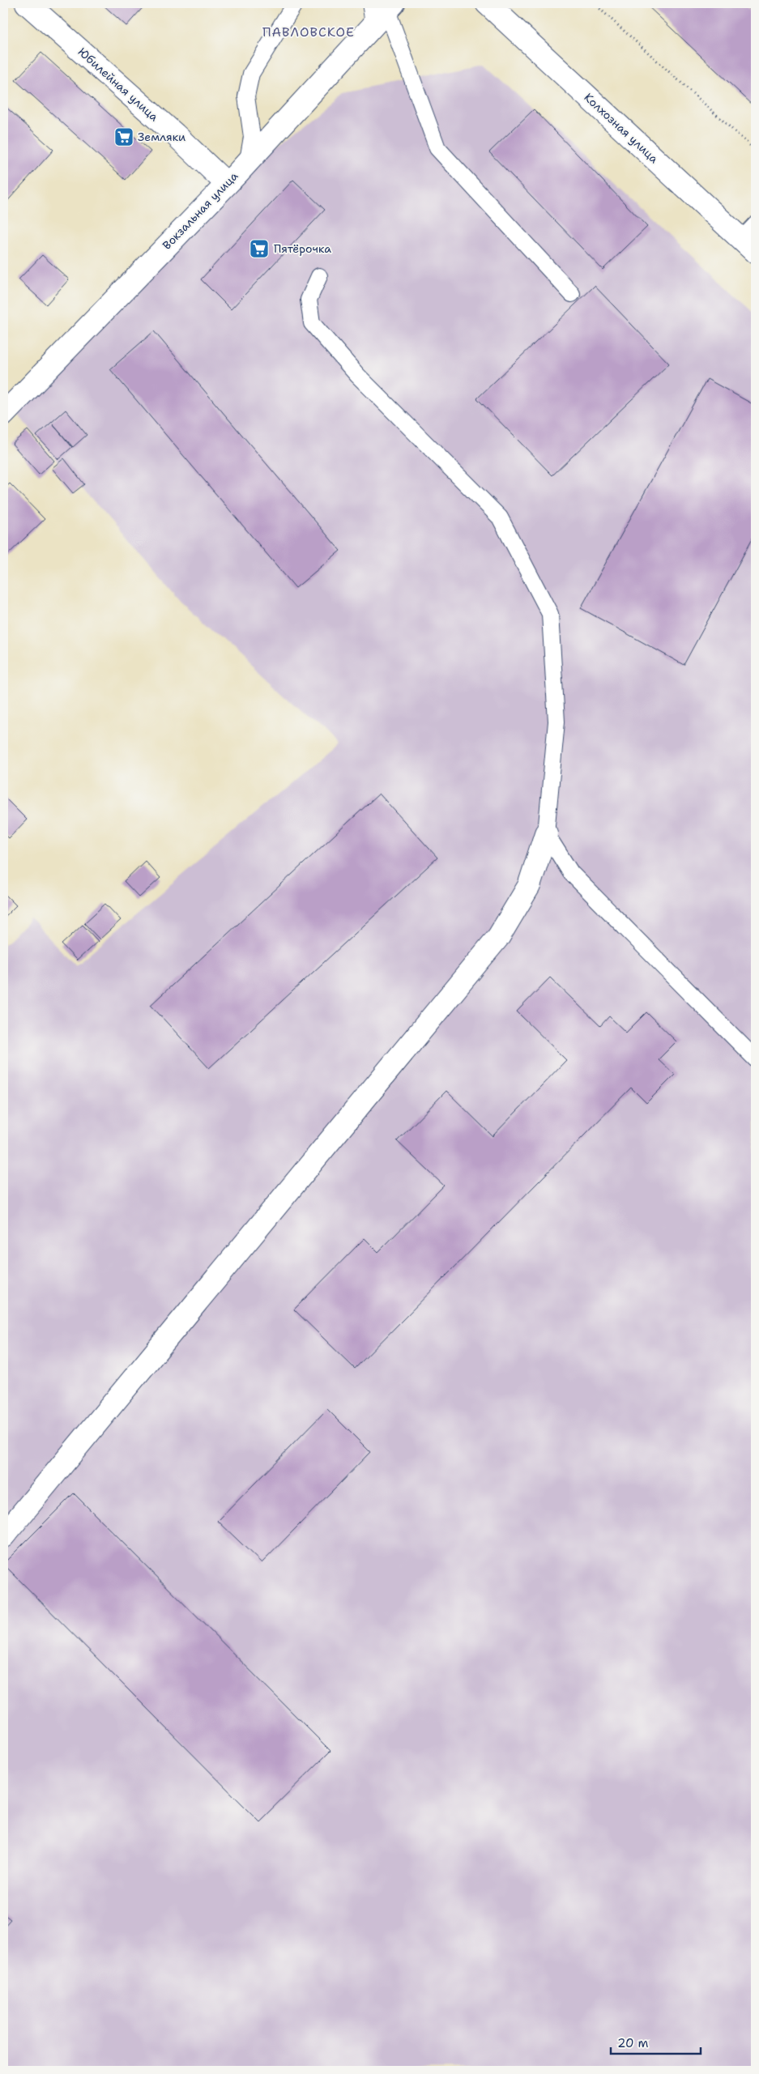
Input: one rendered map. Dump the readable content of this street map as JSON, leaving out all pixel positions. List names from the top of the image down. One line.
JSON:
{"streets":{"street":["Юбилейная улица","Колхозная улица","Вокзальная улица"]},"crossings":[["Юбилейная улица","Вокзальная улица"]],"districts":["ПАВЛОВСКОЕ"],"places":{"supermarket":["Земляки","Пятёрочка"]},"scale_bar":"20 m"}
